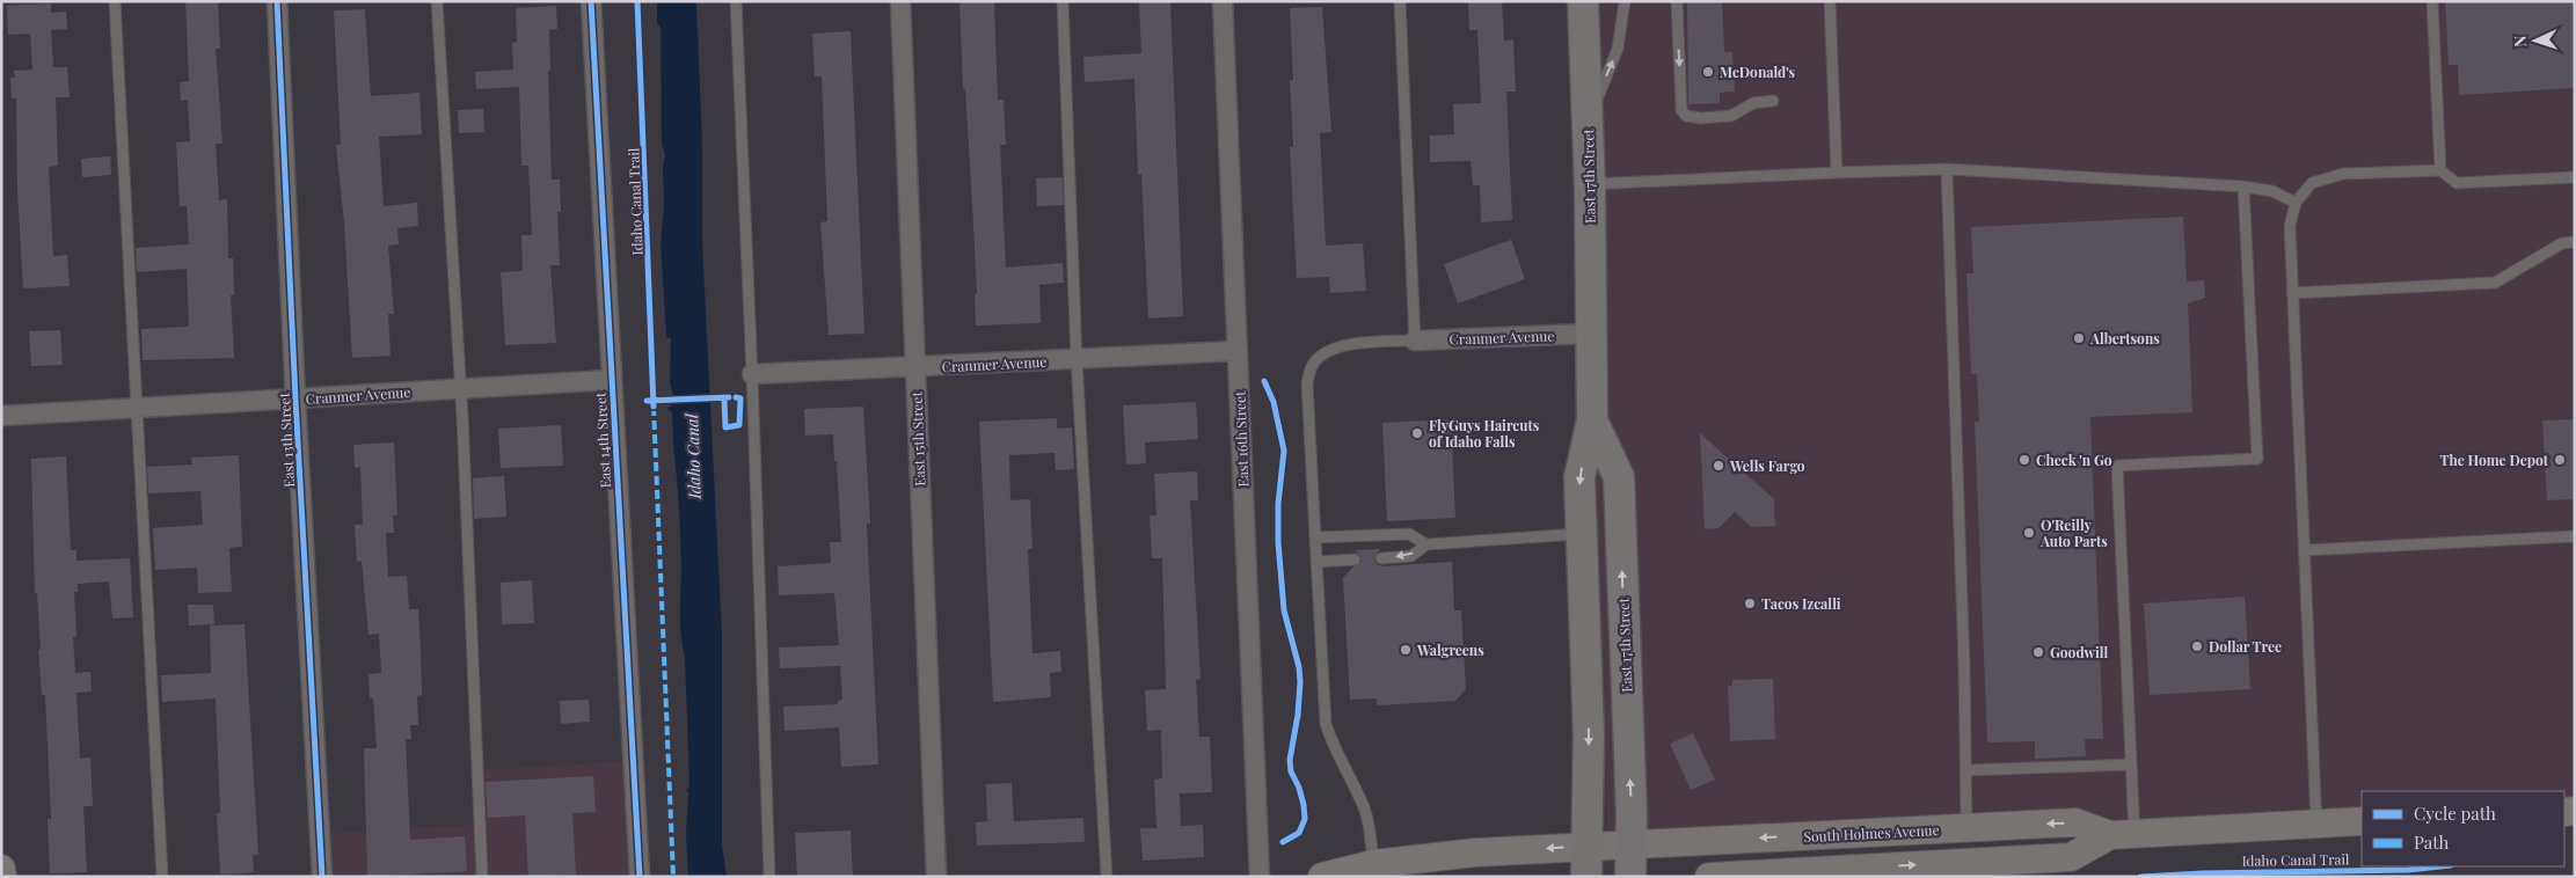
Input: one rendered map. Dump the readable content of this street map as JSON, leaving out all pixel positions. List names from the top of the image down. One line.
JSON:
{"streets":{"main road":["East 17th Street","South Holmes Avenue"],"street":["Cranmer Avenue","East 15th Street","East 16th Street","East 13th Street","East 14th Street"],"cycle path":["Idaho Canal Trail"]},"crossings":[["East 17th Street","Cranmer Avenue"],["East 17th Street","South Holmes Avenue"],["Cranmer Avenue","East 15th Street"],["Cranmer Avenue","East 16th Street"],["Cranmer Avenue","East 13th Street"],["Cranmer Avenue","East 14th Street"]],"water":["Idaho Canal"],"places":["McDonald's","Albertsons","FlyGuys Haircuts of Idaho Falls","Check 'n Go","The Home Depot","Wells Fargo","O'Reilly Auto Parts","Tacos Izcalli","Dollar Tree","Walgreens","Goodwill"],"legend":["Cycle path","Path"],"north":"left"}
